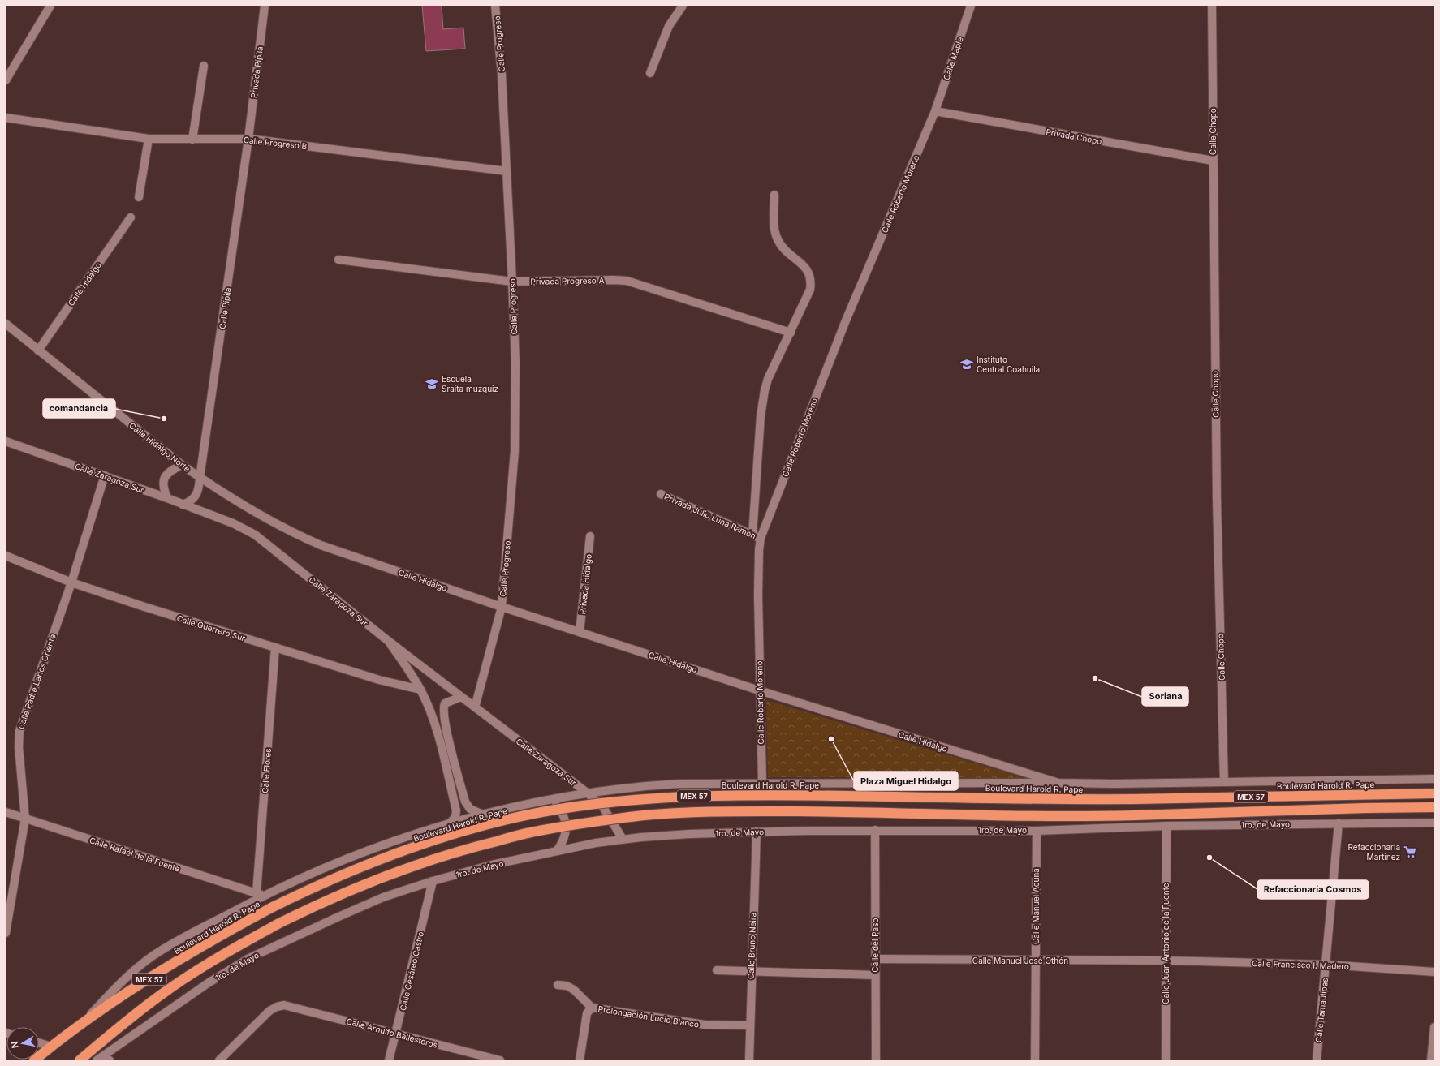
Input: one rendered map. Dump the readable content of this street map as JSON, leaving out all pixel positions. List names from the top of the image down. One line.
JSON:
{"streets":{"highway":["Boulevard Harold R. Pape","MEX 57"],"street":["Calle Progreso","Calle Maple","Privada Pípila","Calle Chopo","Privada Chopo","Calle Progreso B","Calle Roberto Moreno","Privada Progreso A","Calle Hidalgo","Calle Pípila","Calle Hidalgo Norte","Calle Zaragoza Sur","Privada Julio Luna Ramón","Privada Hidalgo","Calle Guerrero Sur","Calle Padre Larios Oriente","Calle Flores","1ro. de Mayo","Calle Rafaél de la Fuente","Calle Manuel Acuña","Calle Juan Antonio de la Fuente","Calle del Paso","Calle Bruno Neira","Calle Manuel José Othón","Calle Francisco I. Madero","Calle Cesáreo Castro","Calle Tamaulipas","Prolongación Lucio Blanco","Calle Arnulfo Ballesteros"]},"crossings":[["Calle Progreso","Calle Progreso B"],["Calle Progreso","Privada Progreso A"],["Calle Progreso","Calle Hidalgo"],["Calle Progreso","Calle Zaragoza Sur"],["Calle Maple","Privada Chopo"],["Calle Maple","Calle Roberto Moreno"],["Privada Pípila","Calle Progreso B"],["Privada Pípila","Calle Pípila"],["Calle Chopo","Privada Chopo"],["Calle Chopo","Calle Hidalgo"],["Privada Chopo","Calle Roberto Moreno"],["Calle Progreso B","Calle Pípila"],["Calle Roberto Moreno","Calle Hidalgo"],["Calle Roberto Moreno","Privada Julio Luna Ramón"],["Calle Hidalgo","Calle Hidalgo Norte"],["Calle Hidalgo","Privada Hidalgo"],["Calle Pípila","Calle Hidalgo Norte"],["Calle Pípila","Calle Zaragoza Sur"],["Calle Hidalgo Norte","Calle Zaragoza Sur"],["Calle Zaragoza Sur","Calle Padre Larios Oriente"],["Calle Zaragoza Sur","1ro. de Mayo"],["Calle Guerrero Sur","Calle Padre Larios Oriente"],["Calle Guerrero Sur","Calle Flores"],["Calle Padre Larios Oriente","Calle Rafaél de la Fuente"],["Calle Flores","Calle Rafaél de la Fuente"],["1ro. de Mayo","Calle Manuel Acuña"],["1ro. de Mayo","Calle Juan Antonio de la Fuente"],["1ro. de Mayo","Calle del Paso"],["1ro. de Mayo","Calle Bruno Neira"],["1ro. de Mayo","Calle Cesáreo Castro"],["1ro. de Mayo","Calle Tamaulipas"],["Calle Manuel Acuña","Calle Manuel José Othón"],["Calle Juan Antonio de la Fuente","Calle Manuel José Othón"],["Calle Juan Antonio de la Fuente","Calle Francisco I. Madero"],["Calle del Paso","Calle Manuel José Othón"],["Calle Bruno Neira","Prolongación Lucio Blanco"],["Calle Manuel José Othón","Calle Francisco I. Madero"],["Calle Francisco I. Madero","Calle Tamaulipas"],["Calle Cesáreo Castro","Calle Arnulfo Ballesteros"]],"places":{"school or university":["Instituto Central Coahuila","Escuela Sraita muzquiz"],"other":["comandancia","Soriana","Plaza Miguel Hidalgo","Refaccionaria Cosmos"],"supermarket":["Refaccionaria Martinez"]},"north":"left"}
